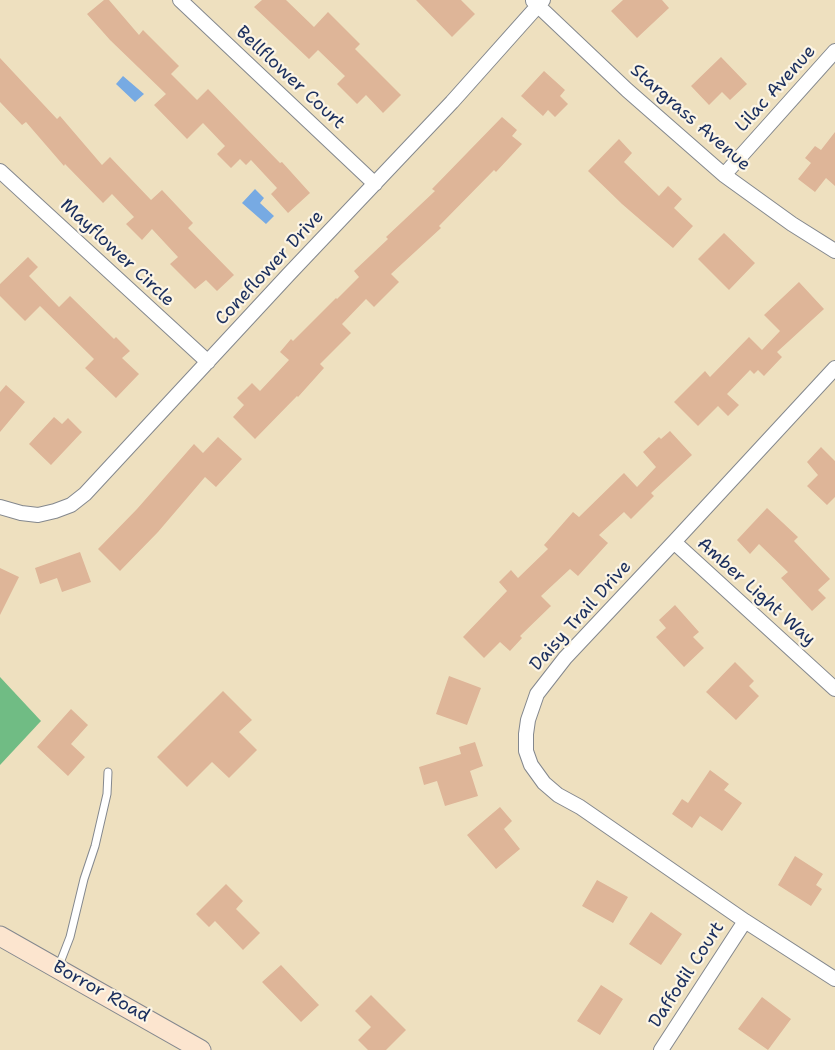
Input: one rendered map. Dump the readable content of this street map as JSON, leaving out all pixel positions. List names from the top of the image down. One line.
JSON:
{"streets":{"street":["Bellflower Court","Lilac Avenue","Stargrass Avenue","Mayflower Circle","Coneflower Drive","Amber Light Way","Daisy Trail Drive","Daffodil Court","Borror Road"]},"crossings":[["Bellflower Court","Coneflower Drive"],["Lilac Avenue","Stargrass Avenue"],["Stargrass Avenue","Coneflower Drive"],["Mayflower Circle","Coneflower Drive"],["Amber Light Way","Daisy Trail Drive"],["Daisy Trail Drive","Daffodil Court"]]}
